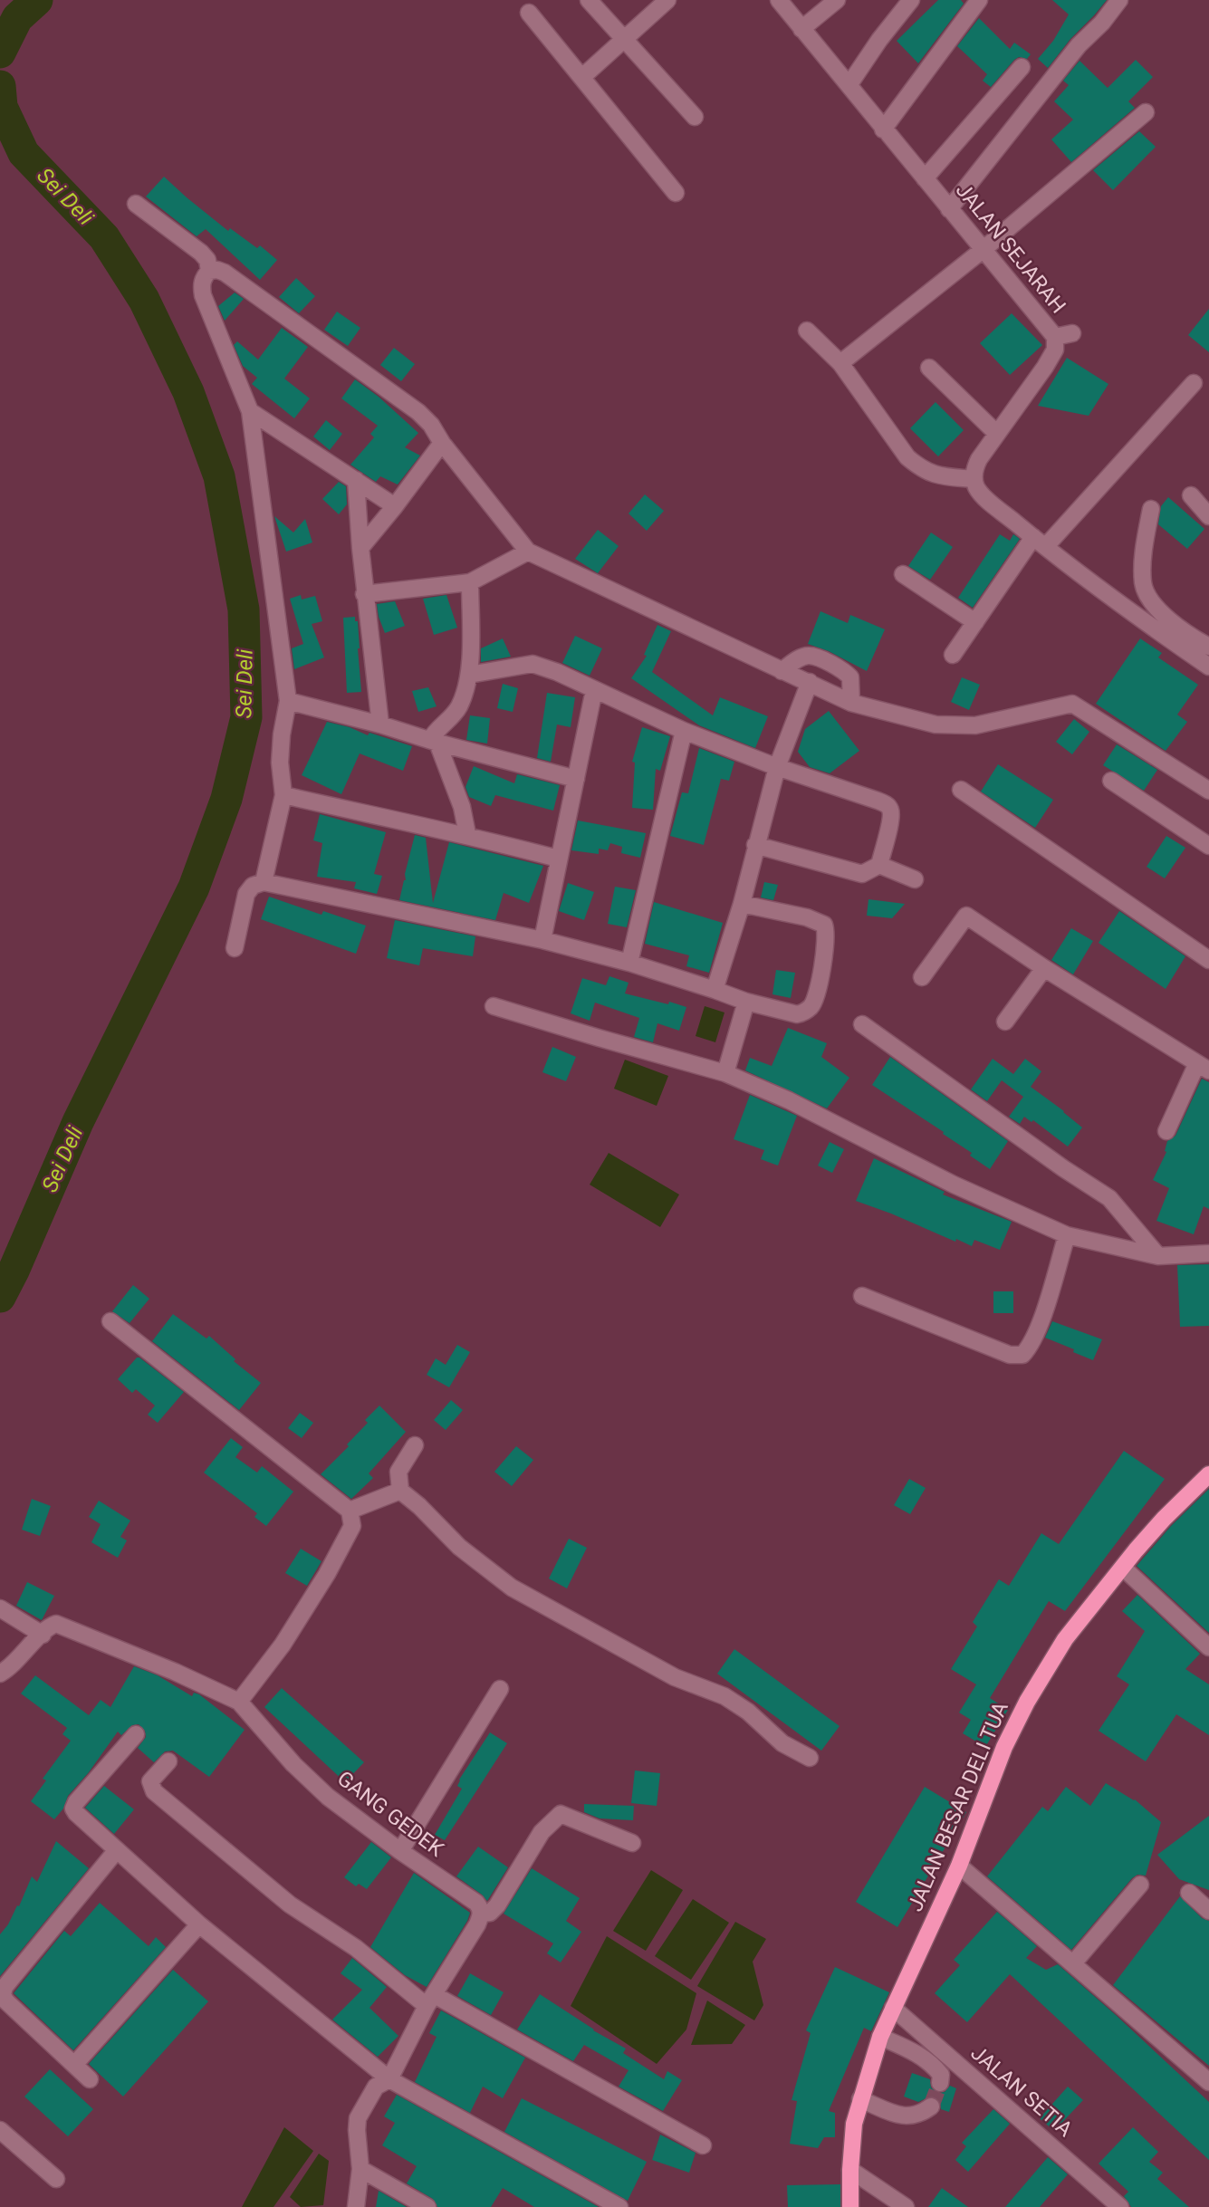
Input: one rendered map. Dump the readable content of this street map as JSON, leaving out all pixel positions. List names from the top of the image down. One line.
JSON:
{"streets":{"main road":["JALAN BESAR DELI TUA"],"street":["JALAN SEJARAH","GANG GEDEK","JALAN SETIA"]},"crossings":[["JALAN BESAR DELI TUA","JALAN SETIA"]],"water":["Sei Deli"]}
